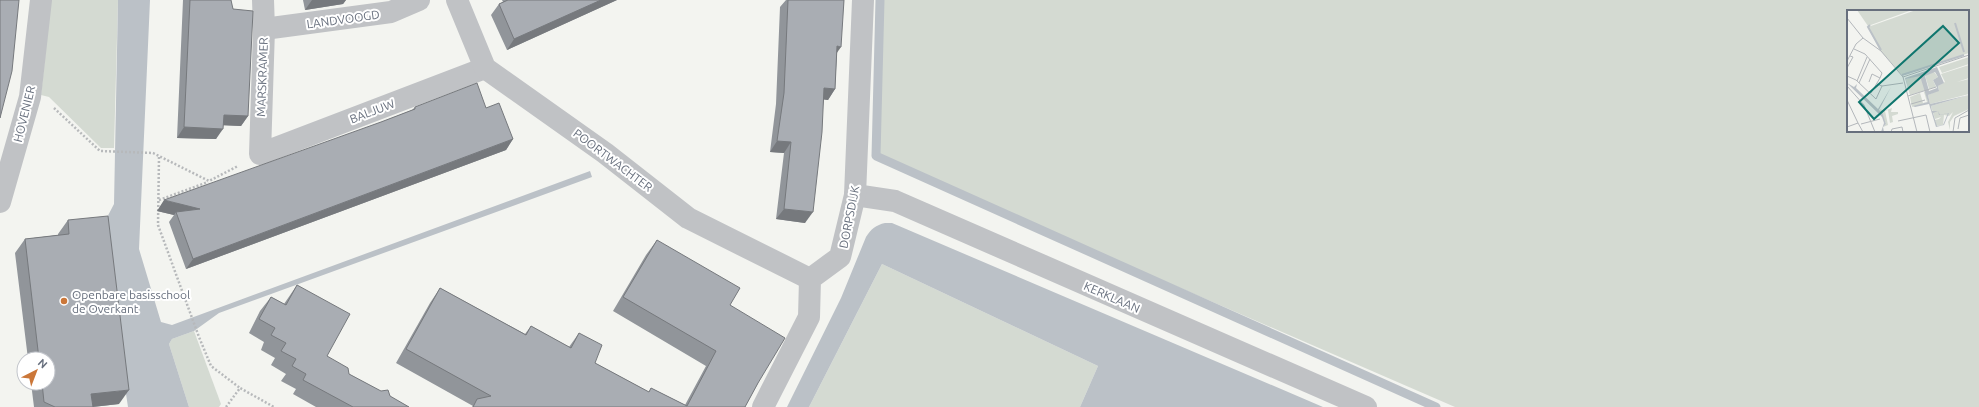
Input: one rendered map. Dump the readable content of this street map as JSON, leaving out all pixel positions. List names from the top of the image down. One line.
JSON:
{"streets":{"street":["LANDVOOGD","MARSKRAMER","BALJUW","HOVENIER","POORTWACHTER","DORPSDIJK","KERKLAAN"]},"crossings":[["LANDVOOGD","MARSKRAMER"],["MARSKRAMER","BALJUW"],["BALJUW","POORTWACHTER"],["POORTWACHTER","DORPSDIJK"],["DORPSDIJK","KERKLAAN"]],"places":["Openbare basisschool de Overkant"],"north":"top right"}
